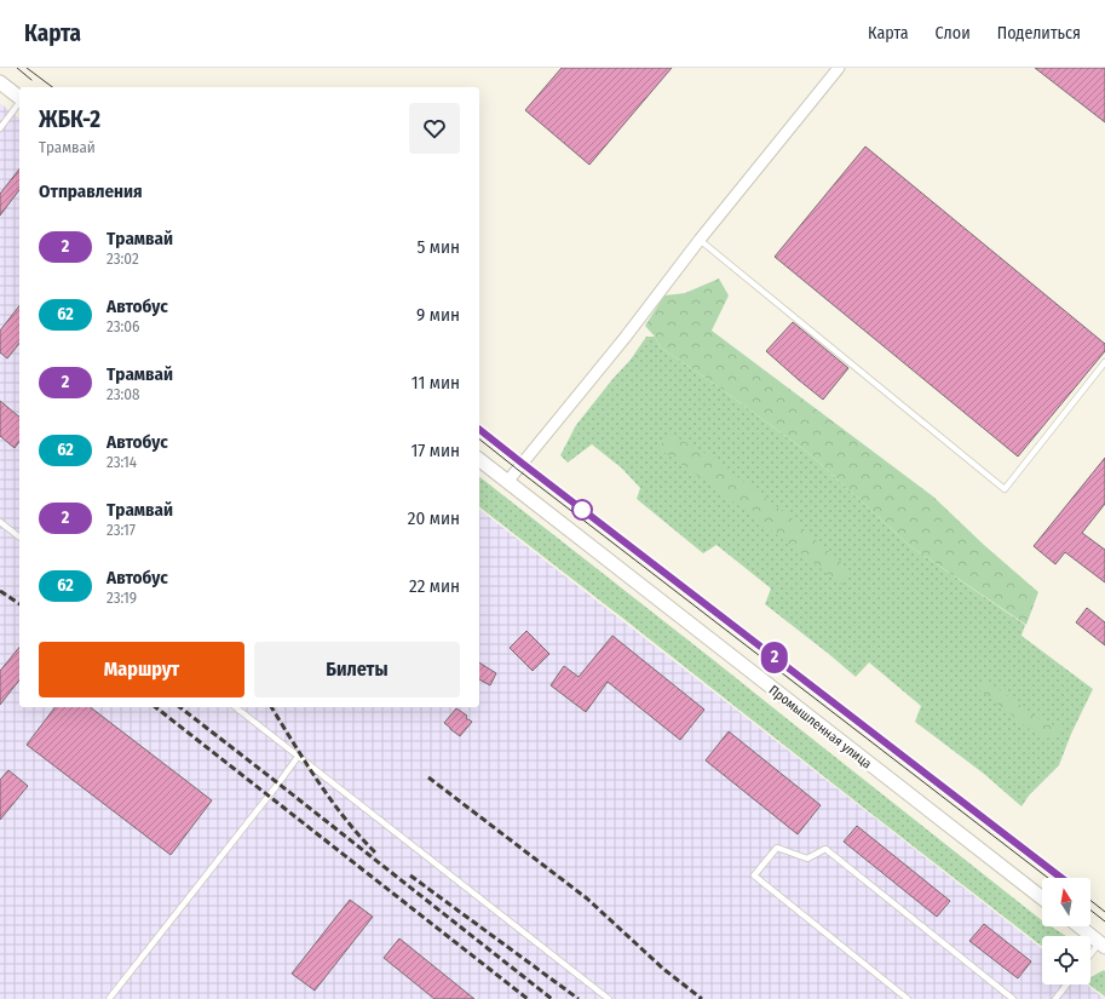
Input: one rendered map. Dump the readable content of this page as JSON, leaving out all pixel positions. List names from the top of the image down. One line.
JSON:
{"streets":{"street":["Промышленная улица"]},"lines":["tram line 2"],"north":"top","page":{"header":"Карта","nav":["Карта","Слои","Поделиться"],"on_map":"2","heading":[["ЖБК-2","Трамвай"],"Отправления"],"list":[{"mark":"2","name":"Трамвай","note":"23:02","value":"5 мин"},{"mark":"62","name":"Автобус","note":"23:06","value":"9 мин"},{"mark":"2","name":"Трамвай","note":"23:08","value":"11 мин"},{"mark":"62","name":"Автобус","note":"23:14","value":"17 мин"},{"mark":"2","name":"Трамвай","note":"23:17","value":"20 мин"},{"mark":"62","name":"Автобус","note":"23:19","value":"22 мин"}],"buttons":["Маршрут","Билеты"]}}
